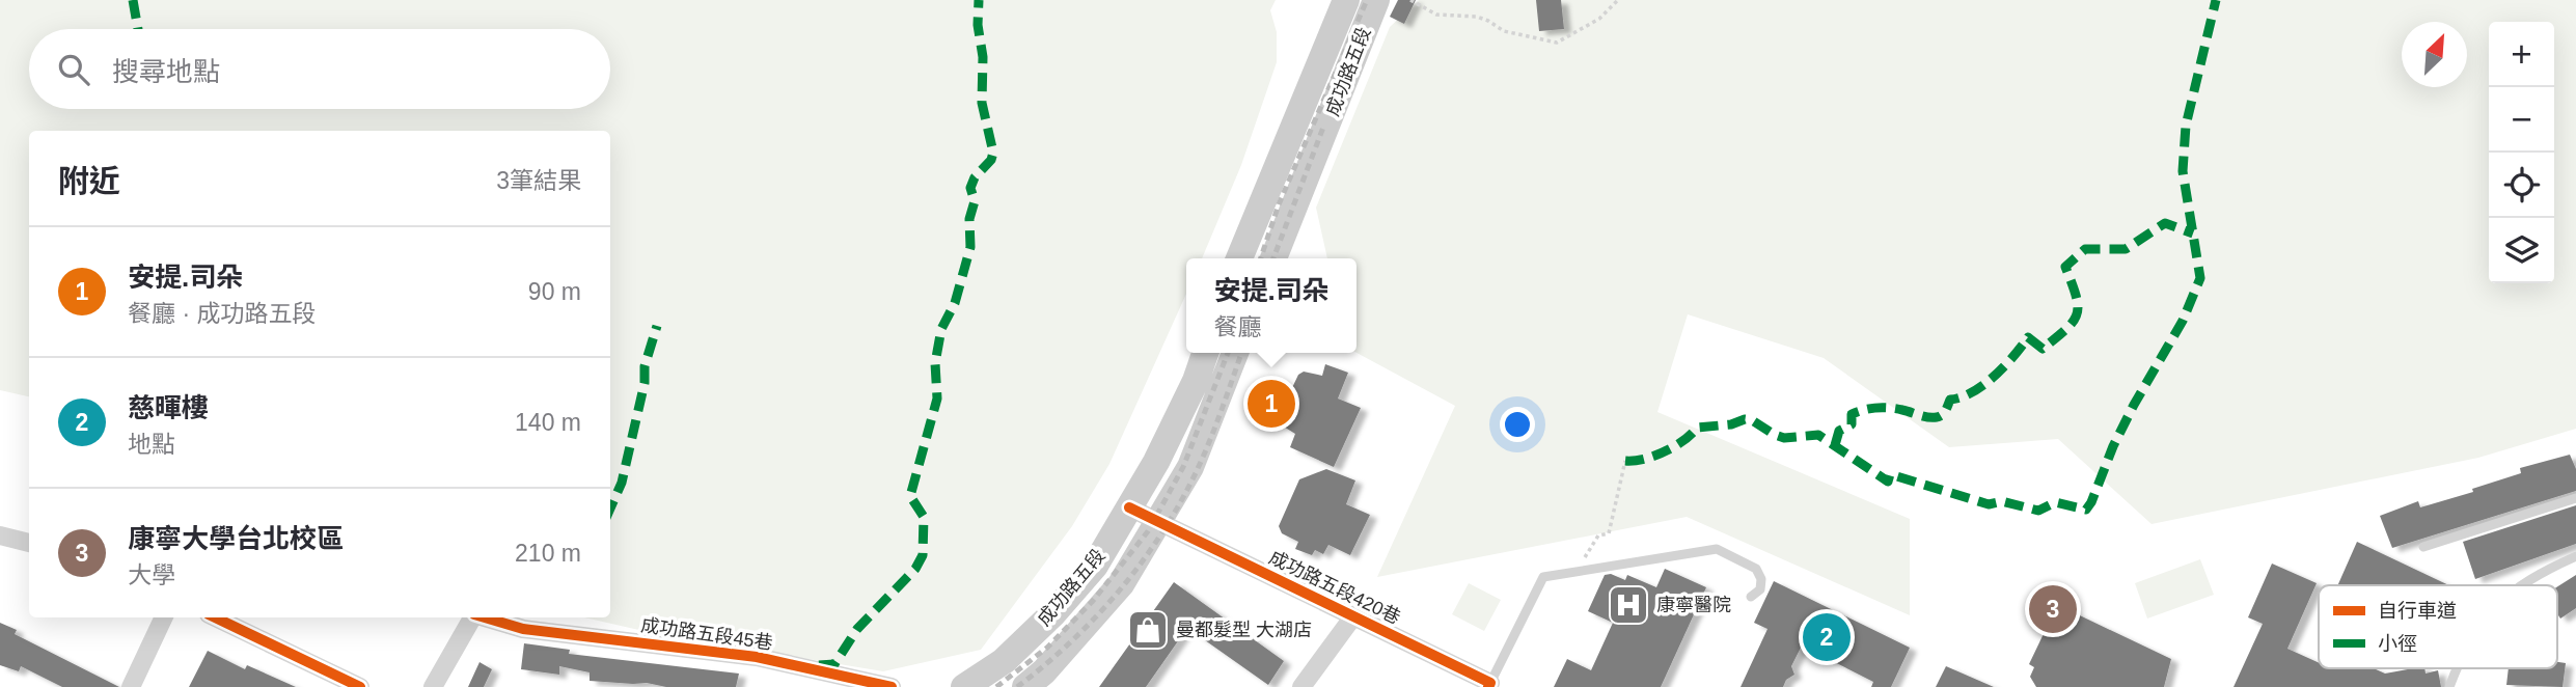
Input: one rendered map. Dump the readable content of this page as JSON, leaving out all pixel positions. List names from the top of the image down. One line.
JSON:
{"streets":{"main road":["成功路五段"],"street":["成功路五段420巷","成功路五段45巷"]},"crossings":[["成功路五段","成功路五段420巷"]],"places":{"hospital":["康寧醫院"],"shop":["曼都髮型 大湖店"]},"legend":["自行車道","小徑"],"north":"top right","page":{"map_buttons":["+","−"],"search":"搜尋地點","heading":["附近","3筆結果"],"list":[{"mark":"1","name":"安提.司朵","note":"餐廳 · 成功路五段","value":"90 m"},{"mark":"2","name":"慈暉樓","note":"地點","value":"140 m"},{"mark":"3","name":"康寧大學台北校區","note":"大學","value":"210 m"}],"popup":["安提.司朵","餐廳"],"pins":["1","3","2"]}}
